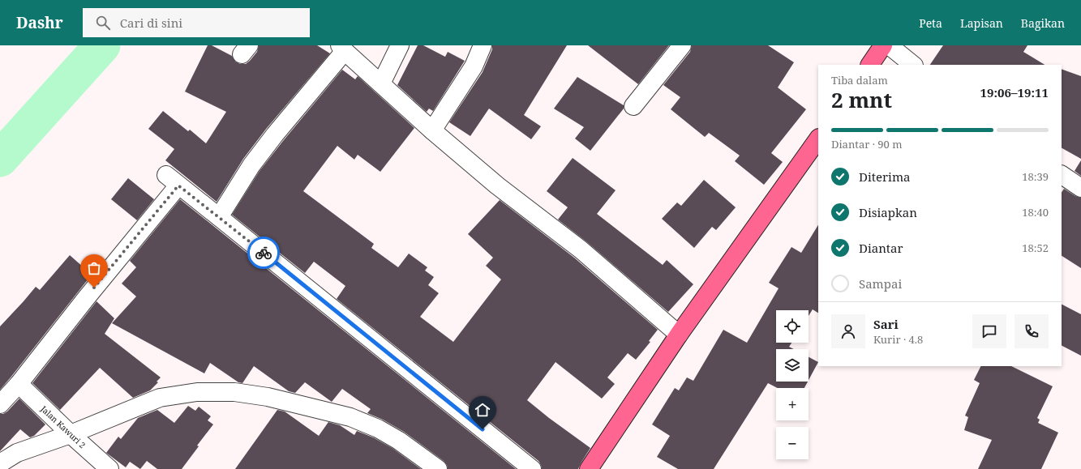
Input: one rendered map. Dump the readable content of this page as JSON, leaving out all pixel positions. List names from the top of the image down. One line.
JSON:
{"streets":{"street":["Jalan Kawuri 2"]},"page":{"header":"Dashr","search":"Cari di sini","nav":["Peta","Lapisan","Bagikan"],"heading":["2 mnt","Tiba dalam","19:06–19:11"],"panel":["Sari","Kurir · 4.8"],"bar":"Diantar · 90 m","list":[["Diterima","18:39"],["Disiapkan","18:40"],["Diantar","18:52"],"Sampai"],"map_buttons":["+","−"]}}
